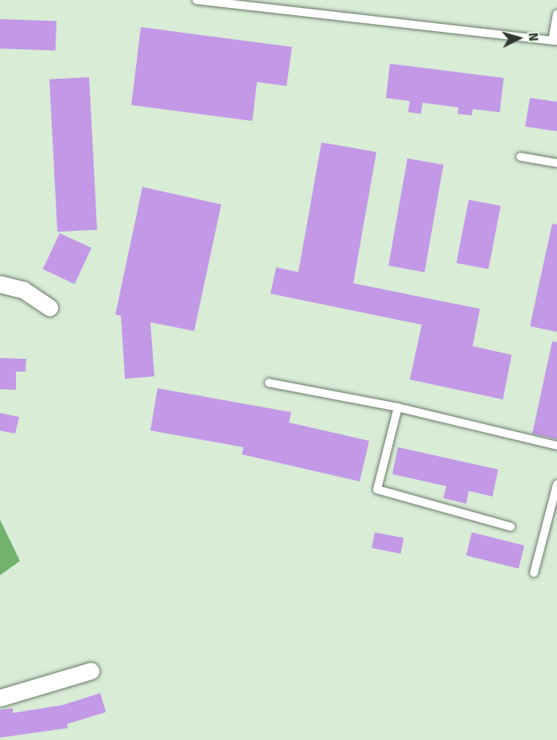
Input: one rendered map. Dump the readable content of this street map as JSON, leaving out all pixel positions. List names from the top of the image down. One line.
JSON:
{"north":"right"}
